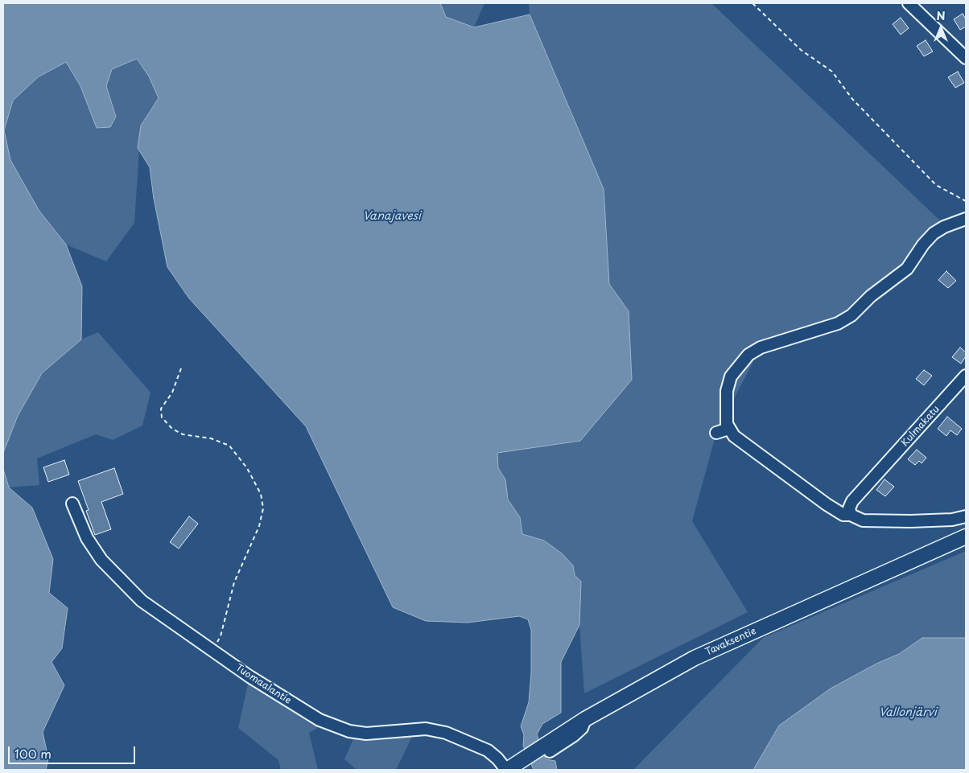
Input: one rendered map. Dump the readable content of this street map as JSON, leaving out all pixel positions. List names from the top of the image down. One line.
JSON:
{"streets":{"main road":["Tavaksentie"],"street":["Kulmakatu","Tuomaalantie"]},"crossings":[["Tavaksentie","Tuomaalantie"]],"water":["Vanajavesi","Vallonjärvi"],"scale_bar":"100 m","north":"top"}
